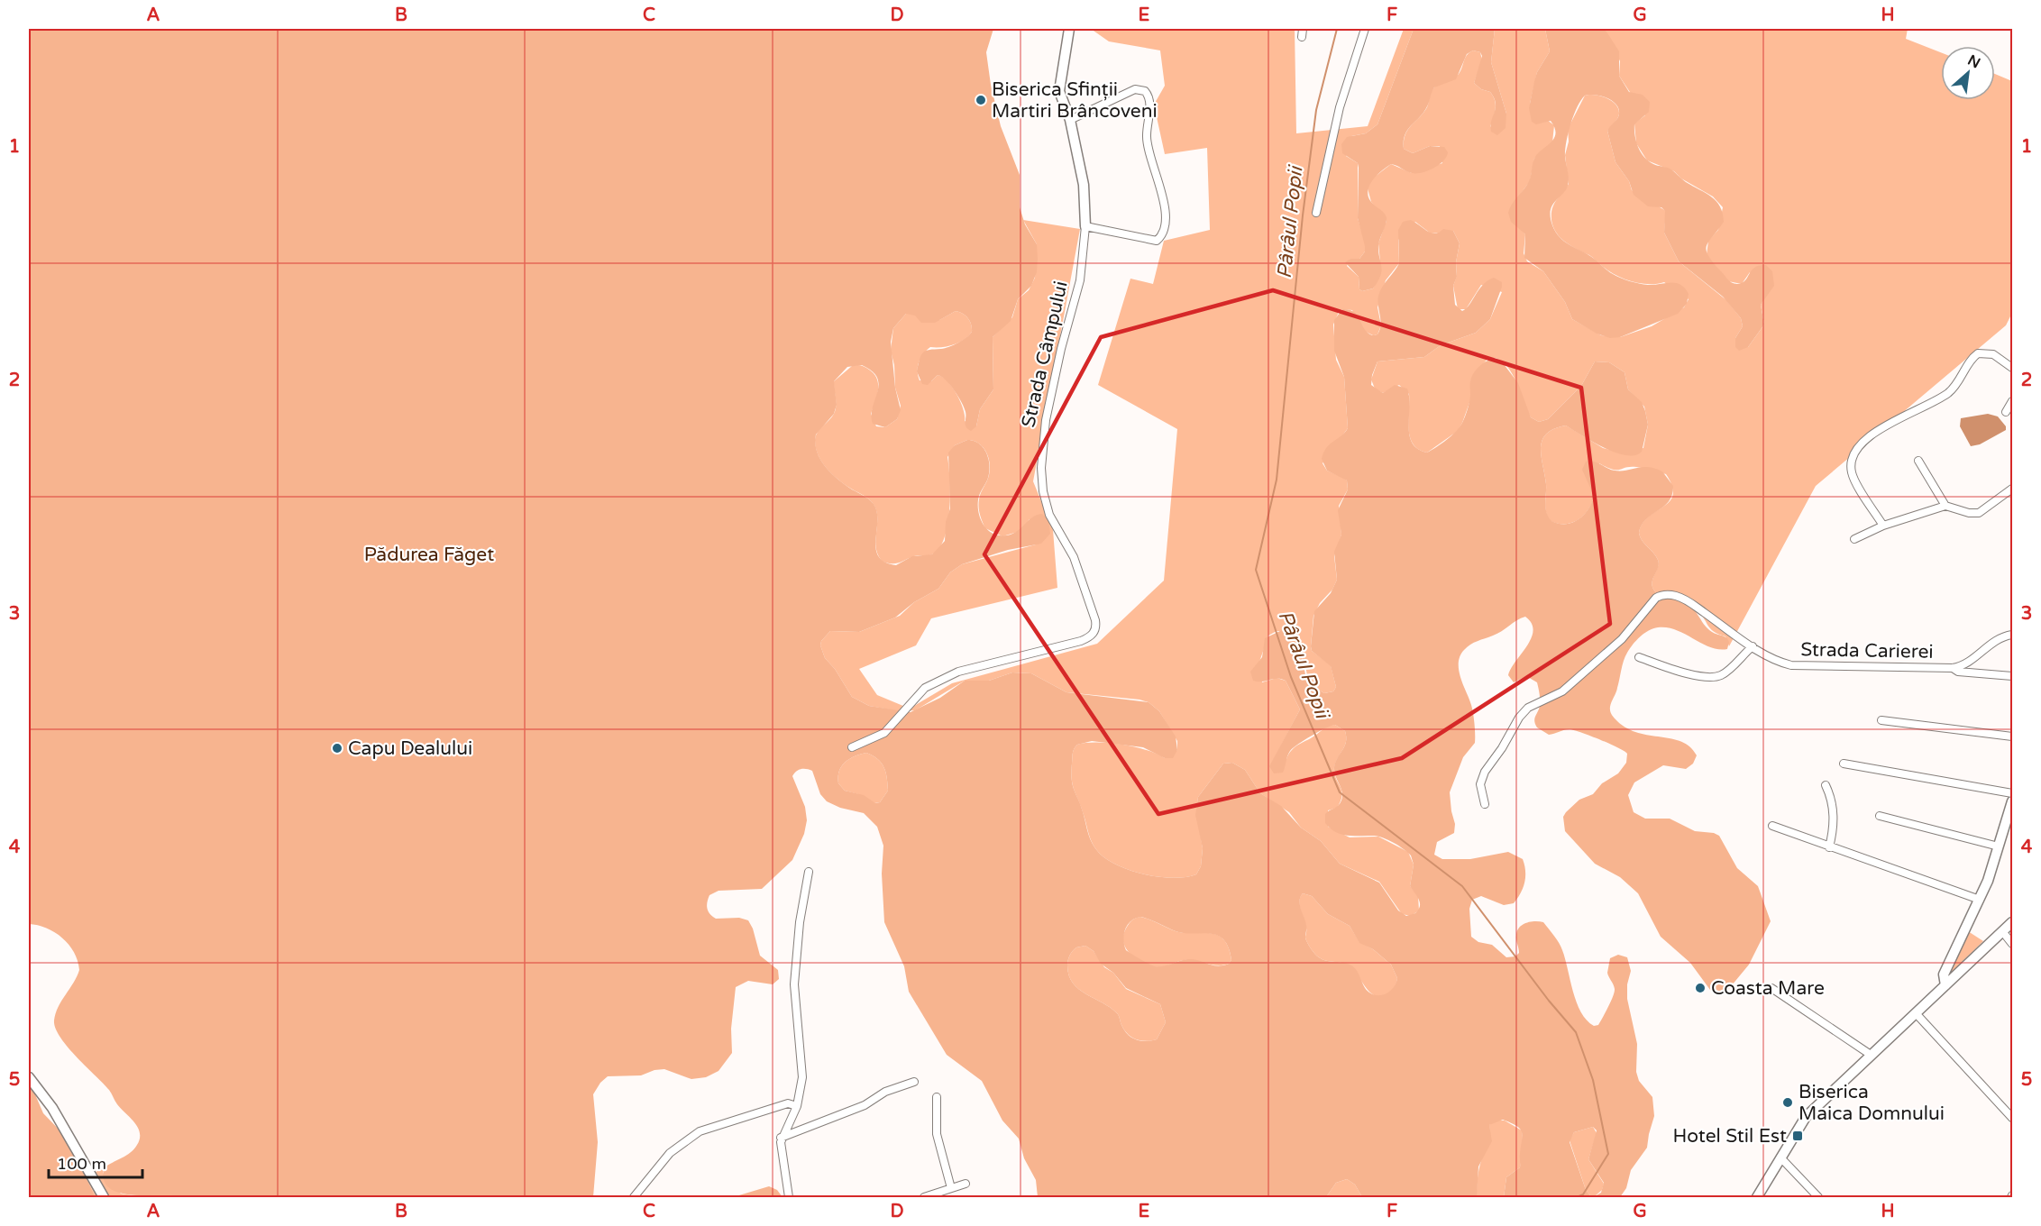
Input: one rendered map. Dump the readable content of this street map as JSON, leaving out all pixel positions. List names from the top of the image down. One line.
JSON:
{"streets":{"main road":["Strada Câmpului"],"street":["Strada Carierei"]},"water":["Pârâul Popii"],"parks":["Pădurea Făget"],"places":{"other":["Biserica Sfinții Martiri Brâncoveni","Capu Dealului","Coasta Mare","Biserica Maica Domnului"],"transit":["Hotel Stil Est"]},"scale_bar":"100 m","north":"top right","grid":{"columns":["A","B","C","D","E","F","G","H"],"rows":["1","2","3","4","5"]}}
